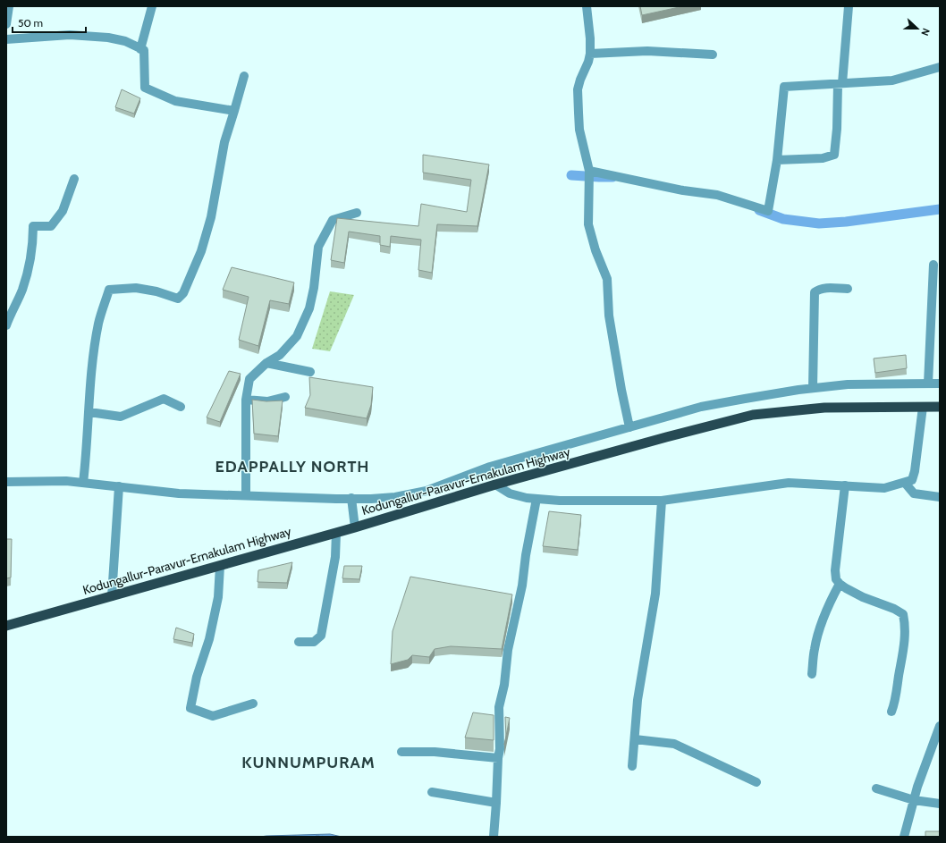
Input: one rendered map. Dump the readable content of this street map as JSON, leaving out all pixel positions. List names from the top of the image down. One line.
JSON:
{"streets":{"highway":["Kodungallur-Paravur-Ernakulam Highway"]},"districts":["EDAPPALLY NORTH","KUNNUMPURAM"],"scale_bar":"50 m","north":"right"}
